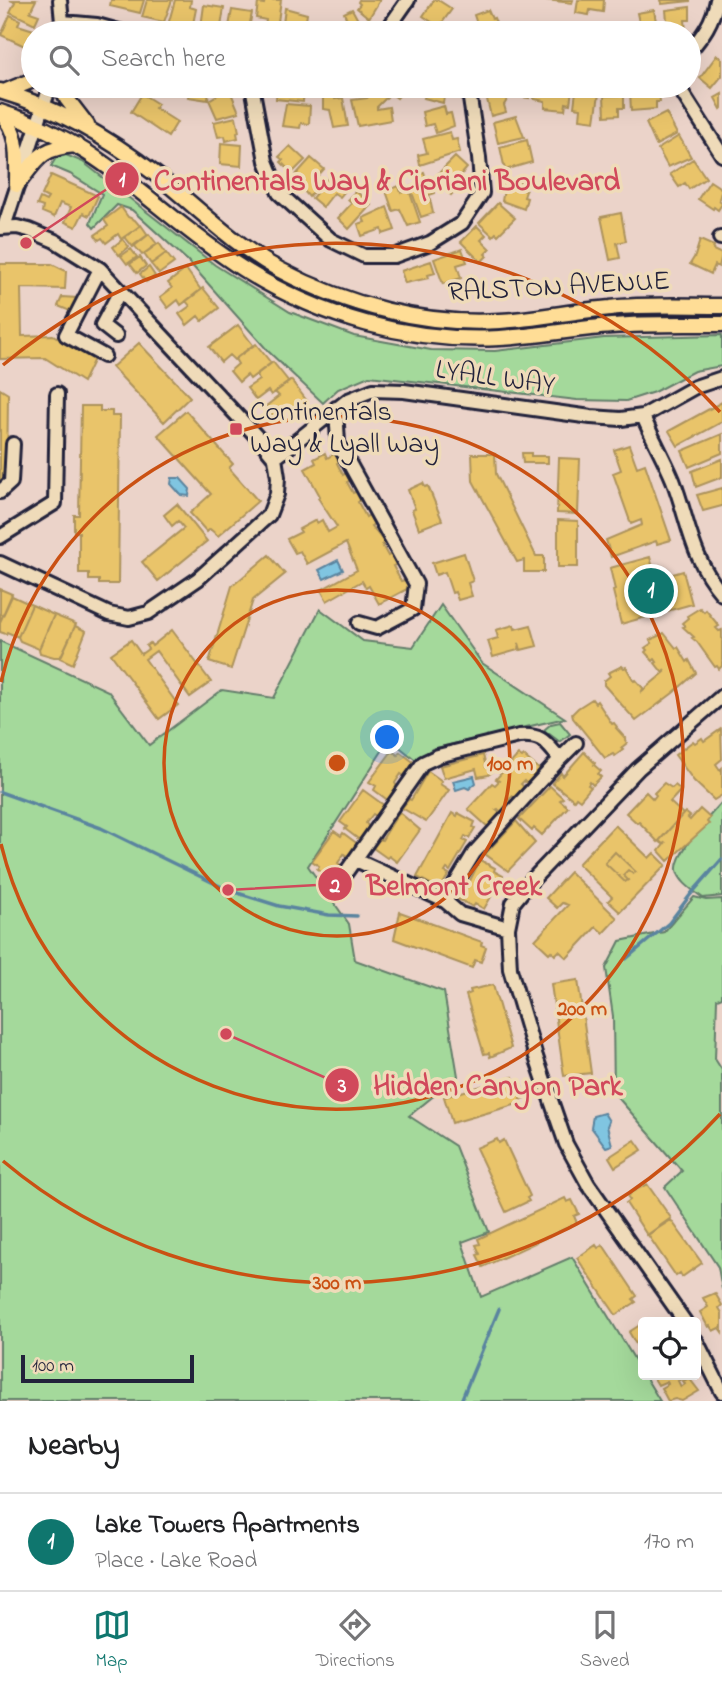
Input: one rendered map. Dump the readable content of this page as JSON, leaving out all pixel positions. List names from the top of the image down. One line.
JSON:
{"streets":{"main road":["RALSTON AVENUE"],"street":["LYALL WAY"]},"places":{"other":["Continentals Way & Cipriani Boulevard","Belmont Creek","Hidden Canyon Park"],"transit":["Continentals Way & Lyall Way"]},"scale_bar":"100 m","page":{"search":"Search here","pins":"1","scale":"100 m","heading":"Nearby","list":[{"mark":"1","name":"Lake Towers Apartments","note":"Place · Lake Road","value":"170 m"}],"nav":["Map","Directions","Saved"]},"rings":["100 m","200 m","300 m"]}
